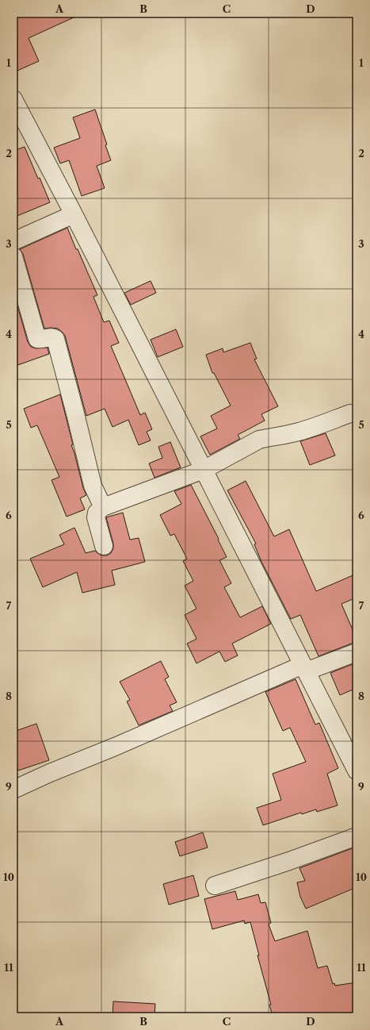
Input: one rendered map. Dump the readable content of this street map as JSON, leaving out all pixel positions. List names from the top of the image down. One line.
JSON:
{"grid":{"columns":["A","B","C","D"],"rows":["1","2","3","4","5","6","7","8","9","10","11"]}}
